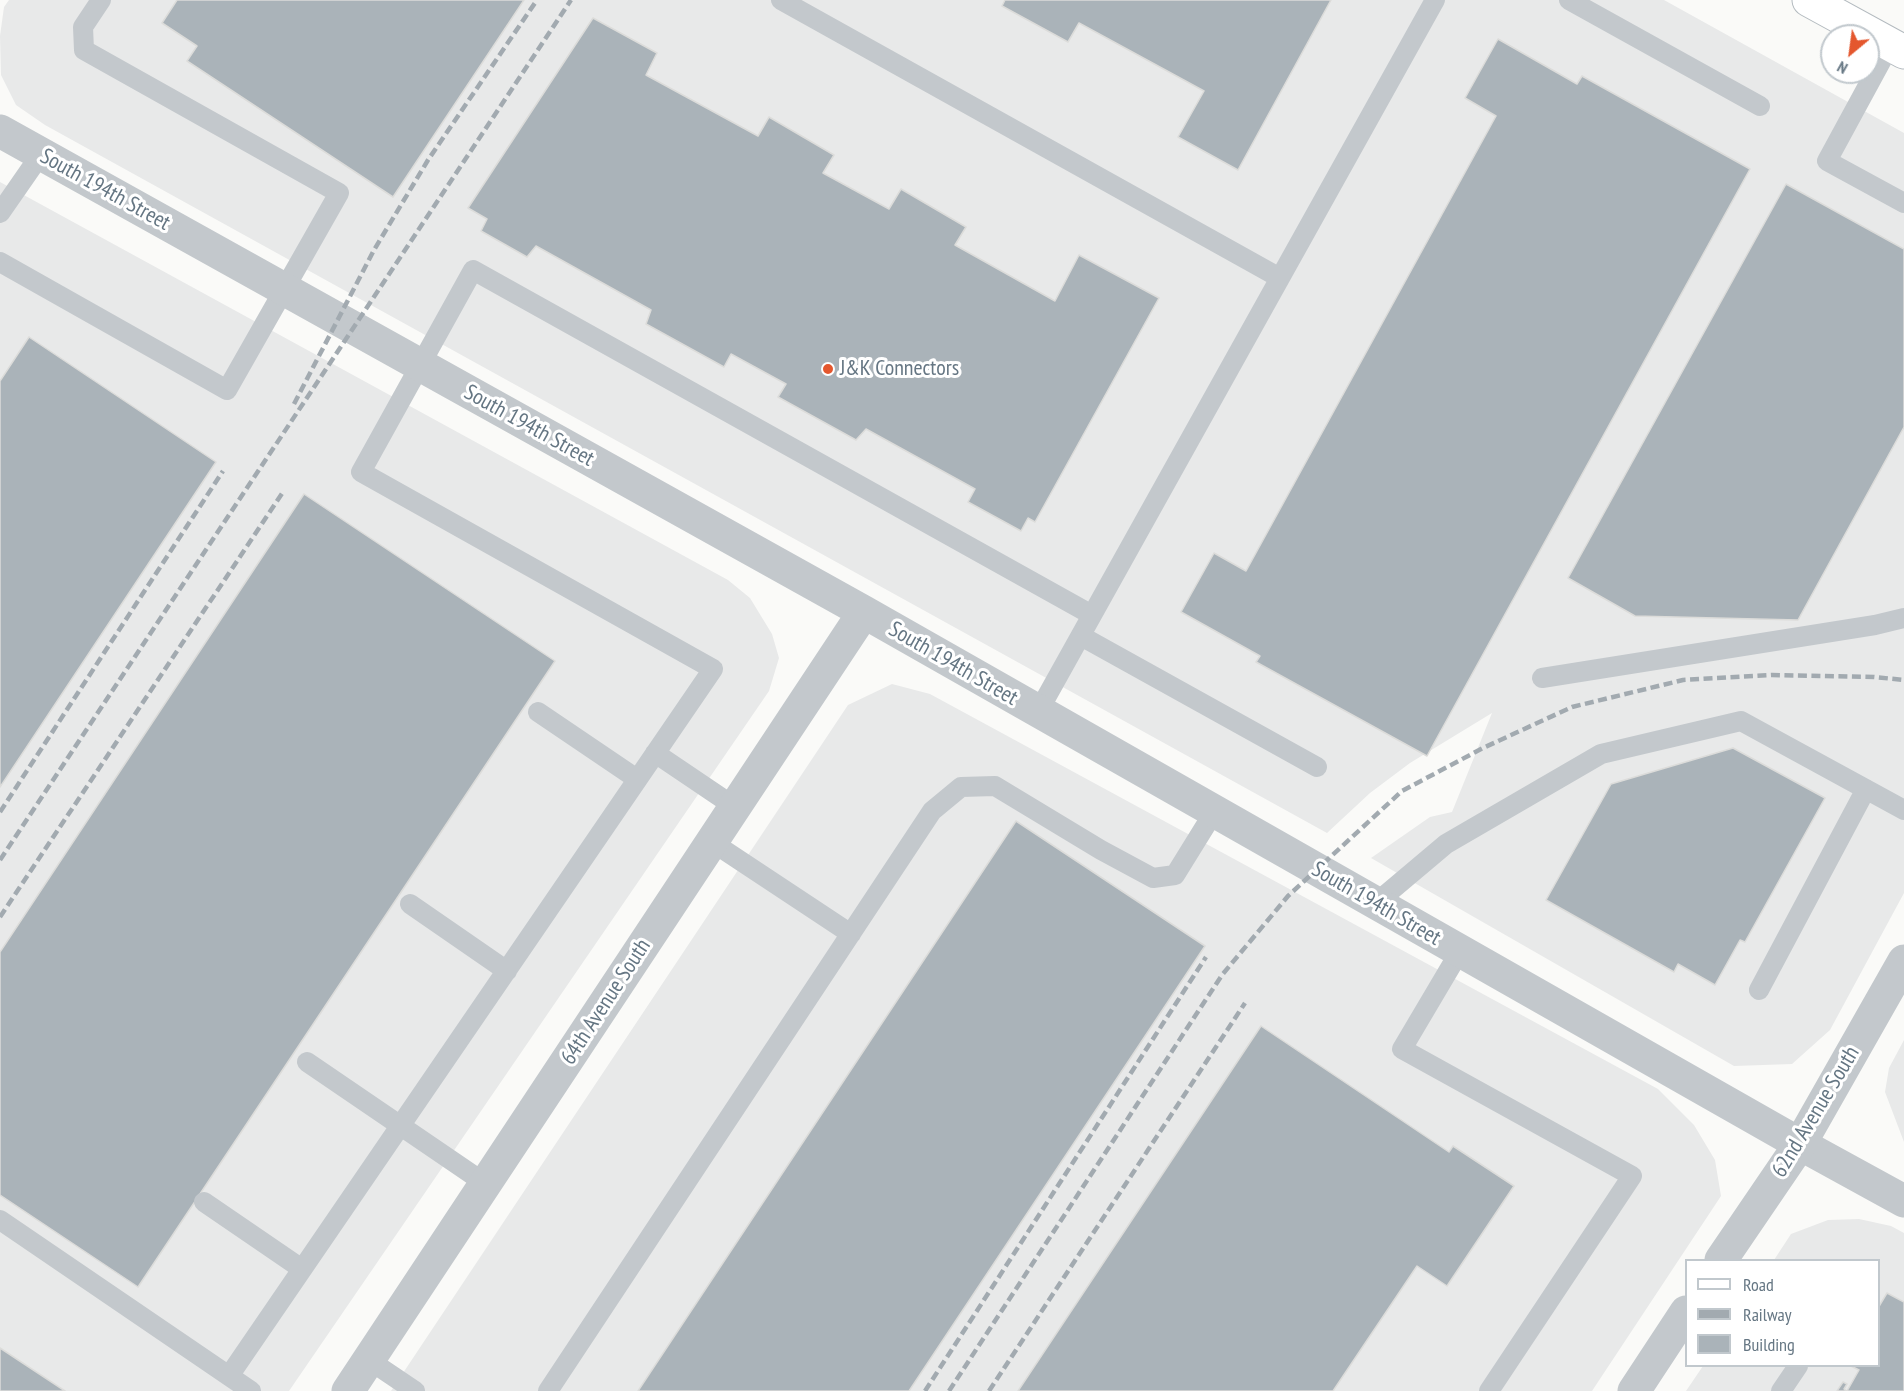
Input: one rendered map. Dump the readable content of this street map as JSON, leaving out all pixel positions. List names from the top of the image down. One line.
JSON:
{"streets":{"street":["South 194th Street","64th Avenue South","62nd Avenue South"]},"crossings":[["South 194th Street","64th Avenue South"],["South 194th Street","62nd Avenue South"]],"places":["J&K Connectors"],"legend":["Road","Railway","Building"],"north":"bottom left"}
